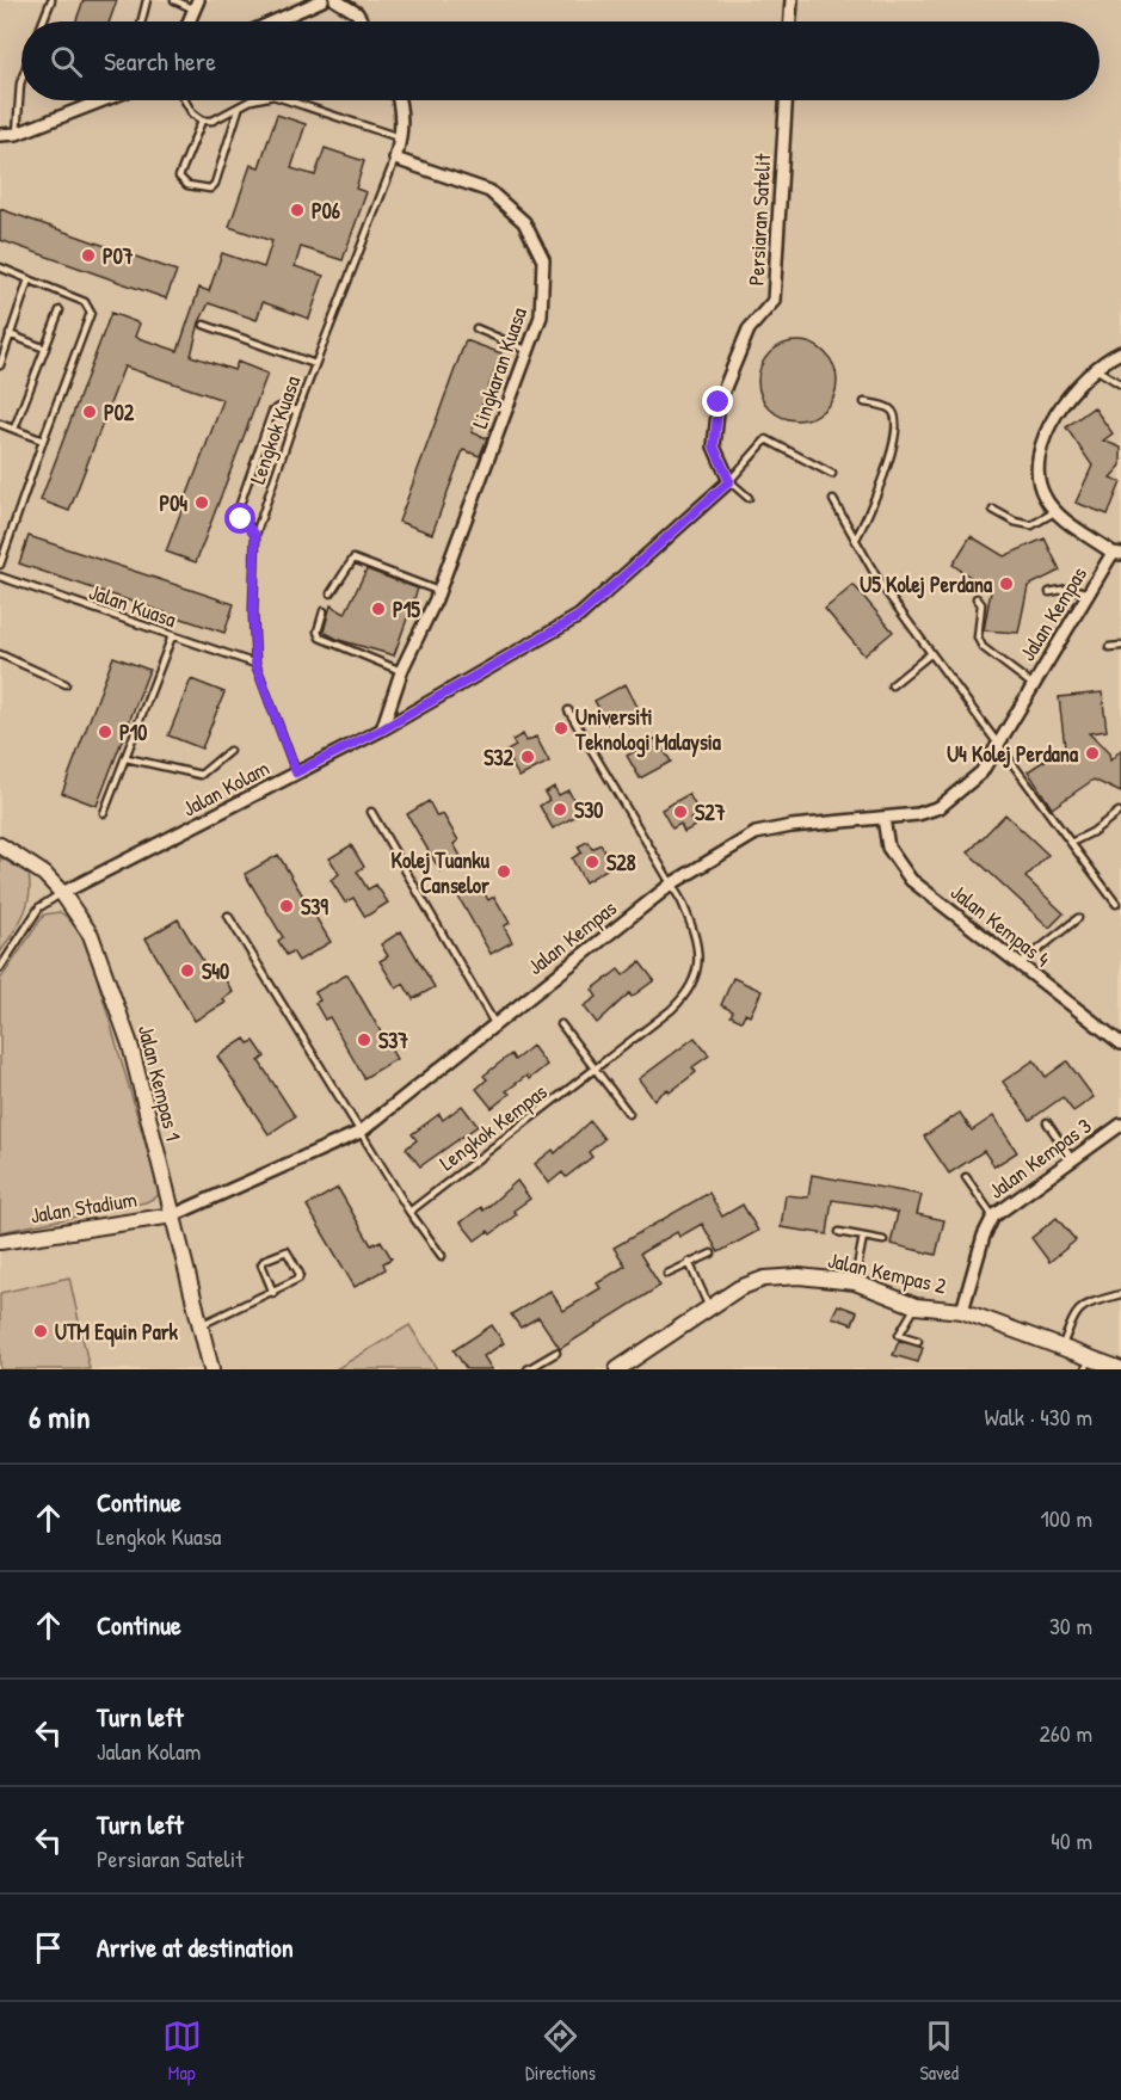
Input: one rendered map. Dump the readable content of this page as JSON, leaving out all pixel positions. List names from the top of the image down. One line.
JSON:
{"streets":{"street":["Persiaran Satelit","Lingkaran Kuasa","Jalan Kempas","Jalan Kolam","Jalan Kempas 4","Jalan Kempas 1","Jalan Kempas 3","Jalan Stadium","Jalan Kempas 2"],"lane":["Lengkok Kuasa","Jalan Kuasa","Lengkok Kempas"]},"crossings":[["Persiaran Satelit","Jalan Kolam"],["Lingkaran Kuasa","Lengkok Kuasa"],["Lingkaran Kuasa","Jalan Kolam"],["Lengkok Kuasa","Jalan Kuasa"],["Lengkok Kuasa","Jalan Kolam"],["Jalan Kempas","Jalan Kempas 4"],["Jalan Kempas","Jalan Kempas 1"],["Jalan Kempas","Lengkok Kempas"],["Jalan Kempas","Jalan Stadium"],["Jalan Kolam","Jalan Kempas 1"],["Jalan Kempas 1","Jalan Stadium"],["Jalan Kempas 3","Jalan Kempas 2"]],"places":["P06","P07","P02","P04","U5 Kolej Perdana","P15","Universiti Teknologi Malaysia","P10","U4 Kolej Perdana","S32","S30","S27","S28","Kolej Tuanku Canselor","S39","S40","S37","UTM Equin Park"],"page":{"search":"Search here","heading":["6 min","Walk · 430 m"],"list":[["Continue","Lengkok Kuasa","100 m"],["Continue","30 m"],["Turn left","Jalan Kolam","260 m"],["Turn left","Persiaran Satelit","40 m"],"Arrive at destination"],"nav":["Map","Directions","Saved"]}}
